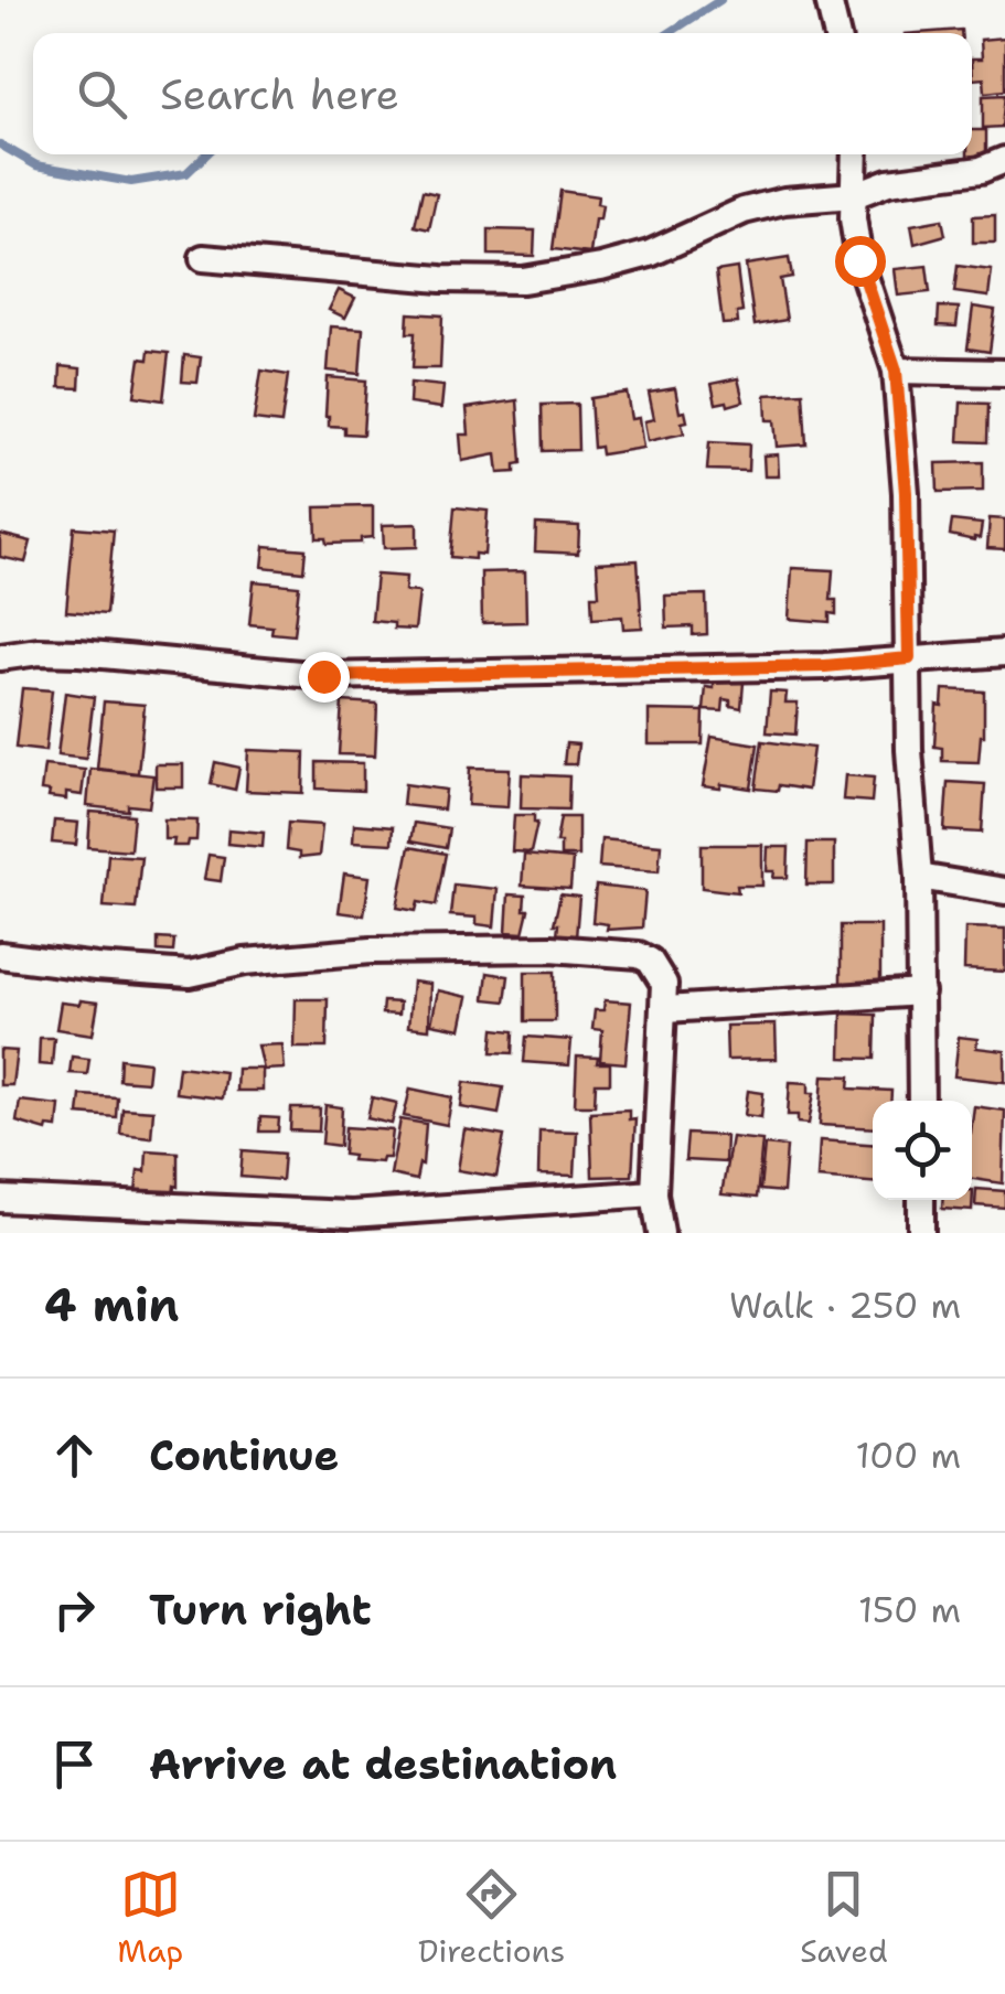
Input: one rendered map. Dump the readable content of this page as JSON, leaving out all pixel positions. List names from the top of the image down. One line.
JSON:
{"page":{"search":"Search here","heading":["4 min","Walk · 250 m"],"list":[["Continue","100 m"],["Turn right","150 m"],"Arrive at destination"],"nav":["Map","Directions","Saved"]}}
